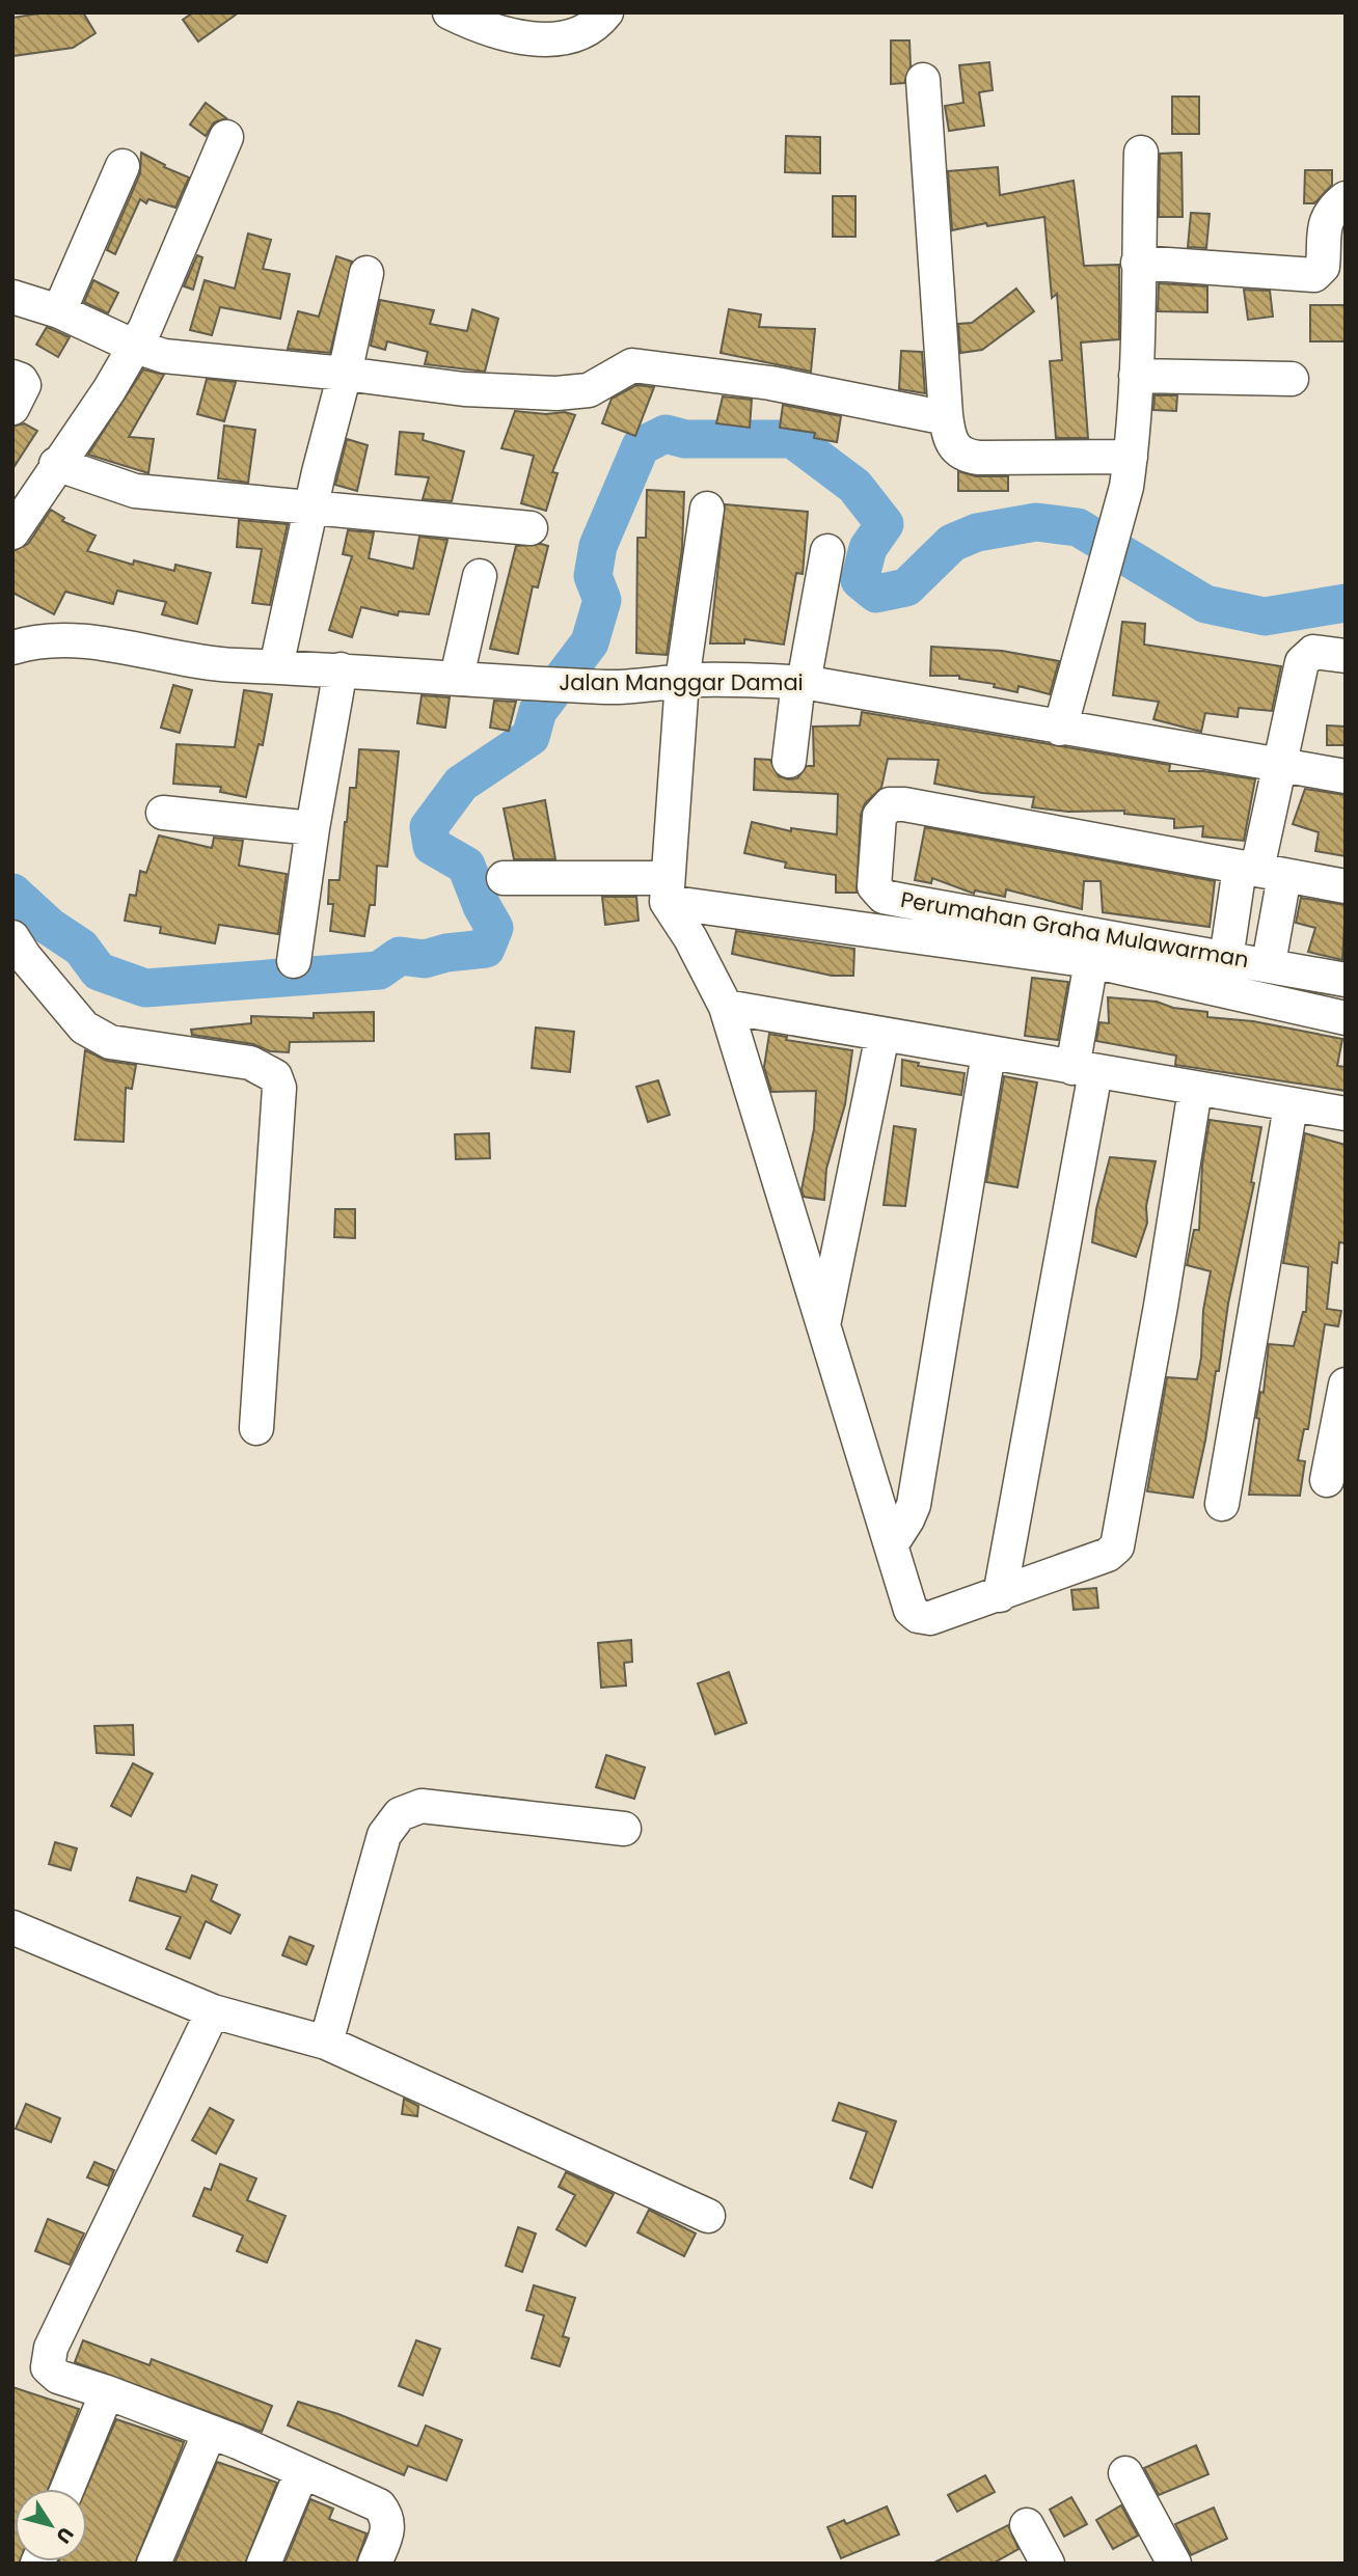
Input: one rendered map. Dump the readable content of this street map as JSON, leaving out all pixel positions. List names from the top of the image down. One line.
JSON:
{"streets":{"street":["Jalan Manggar Damai","Perumahan Graha Mulawarman"]},"north":"bottom right"}
